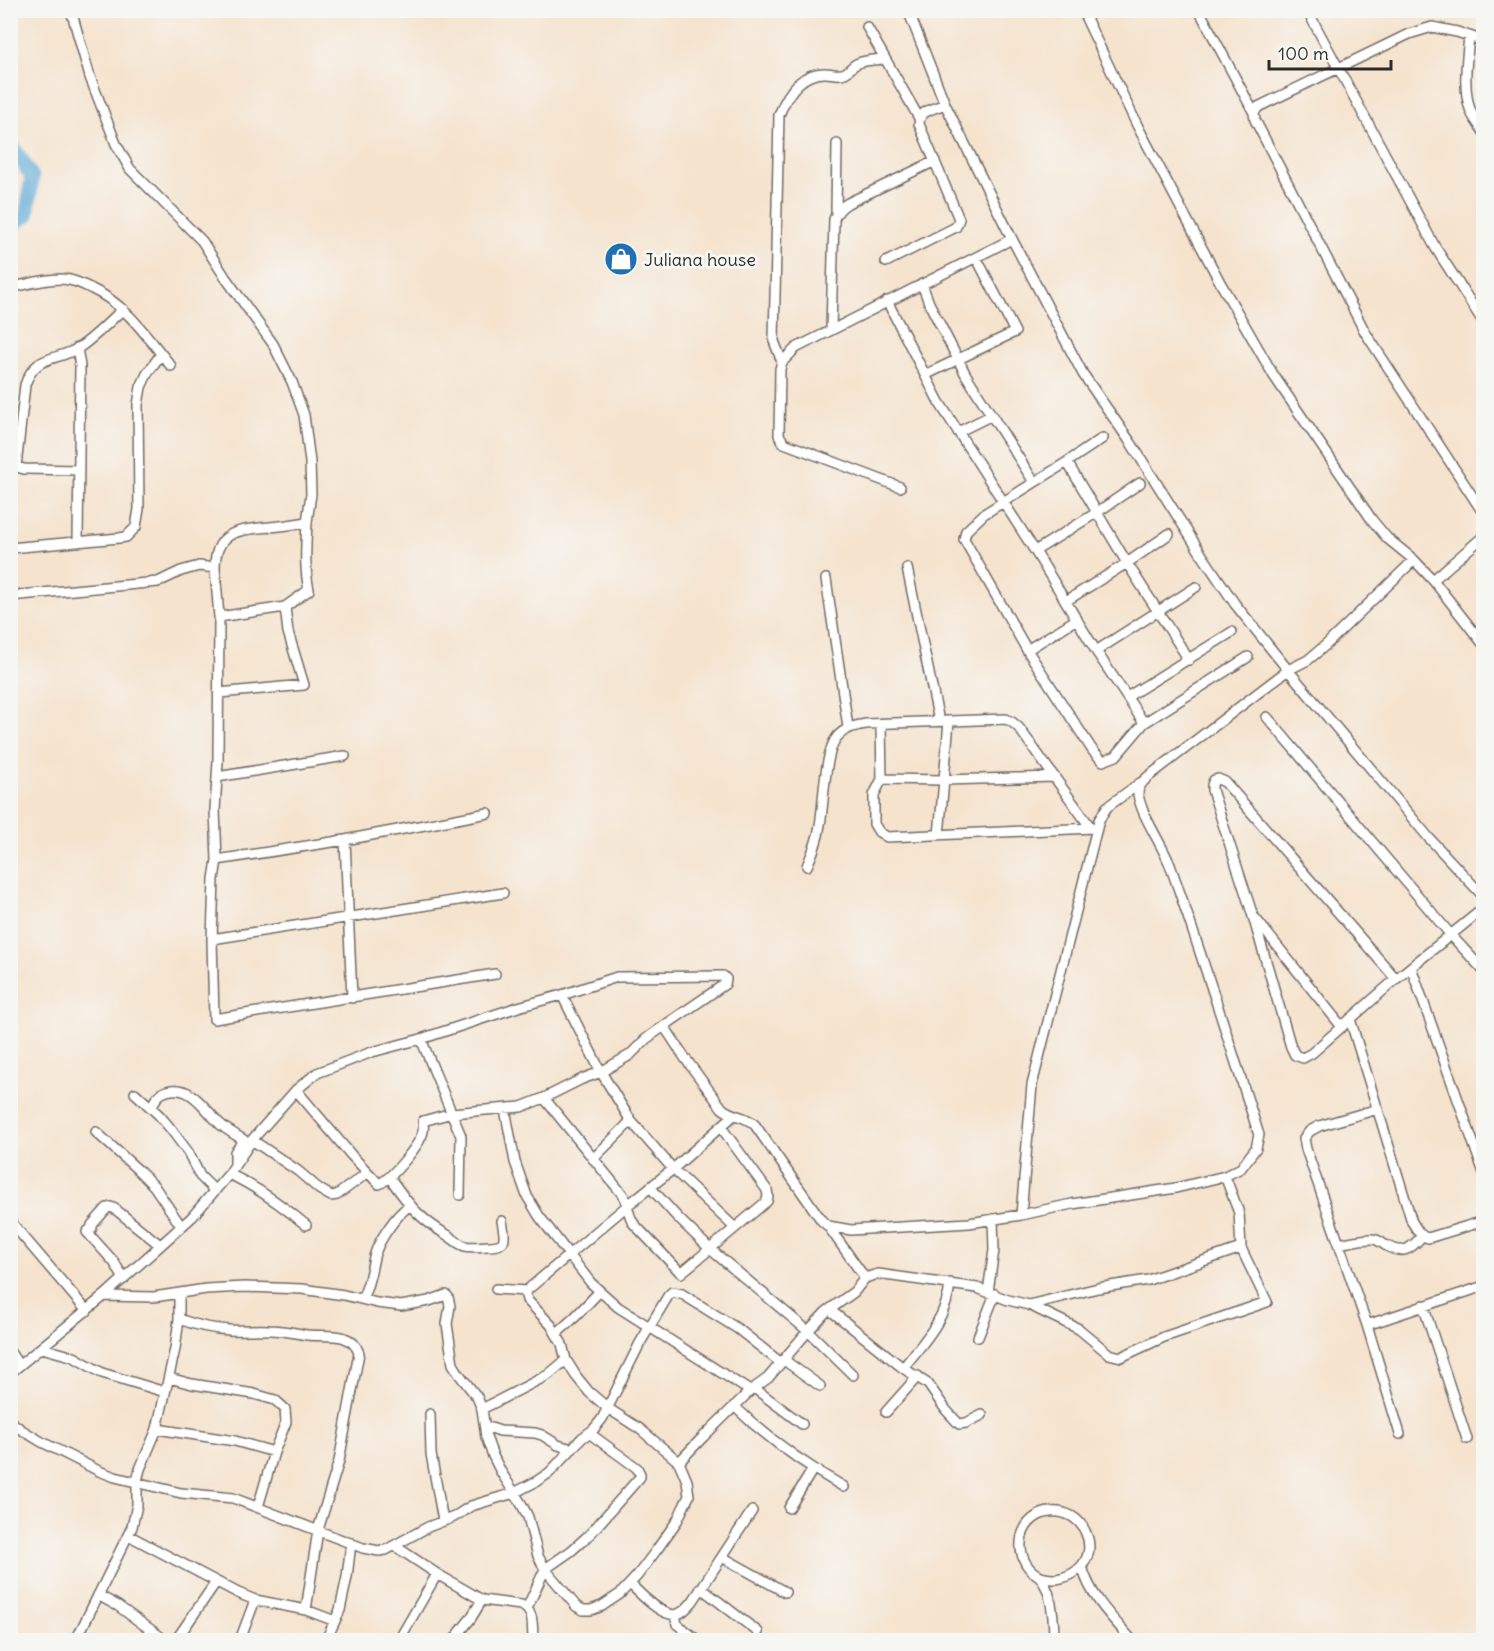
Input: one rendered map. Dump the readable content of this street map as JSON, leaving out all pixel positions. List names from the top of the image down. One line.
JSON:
{"places":{"shop":["Juliana house"]},"scale_bar":"100 m"}
